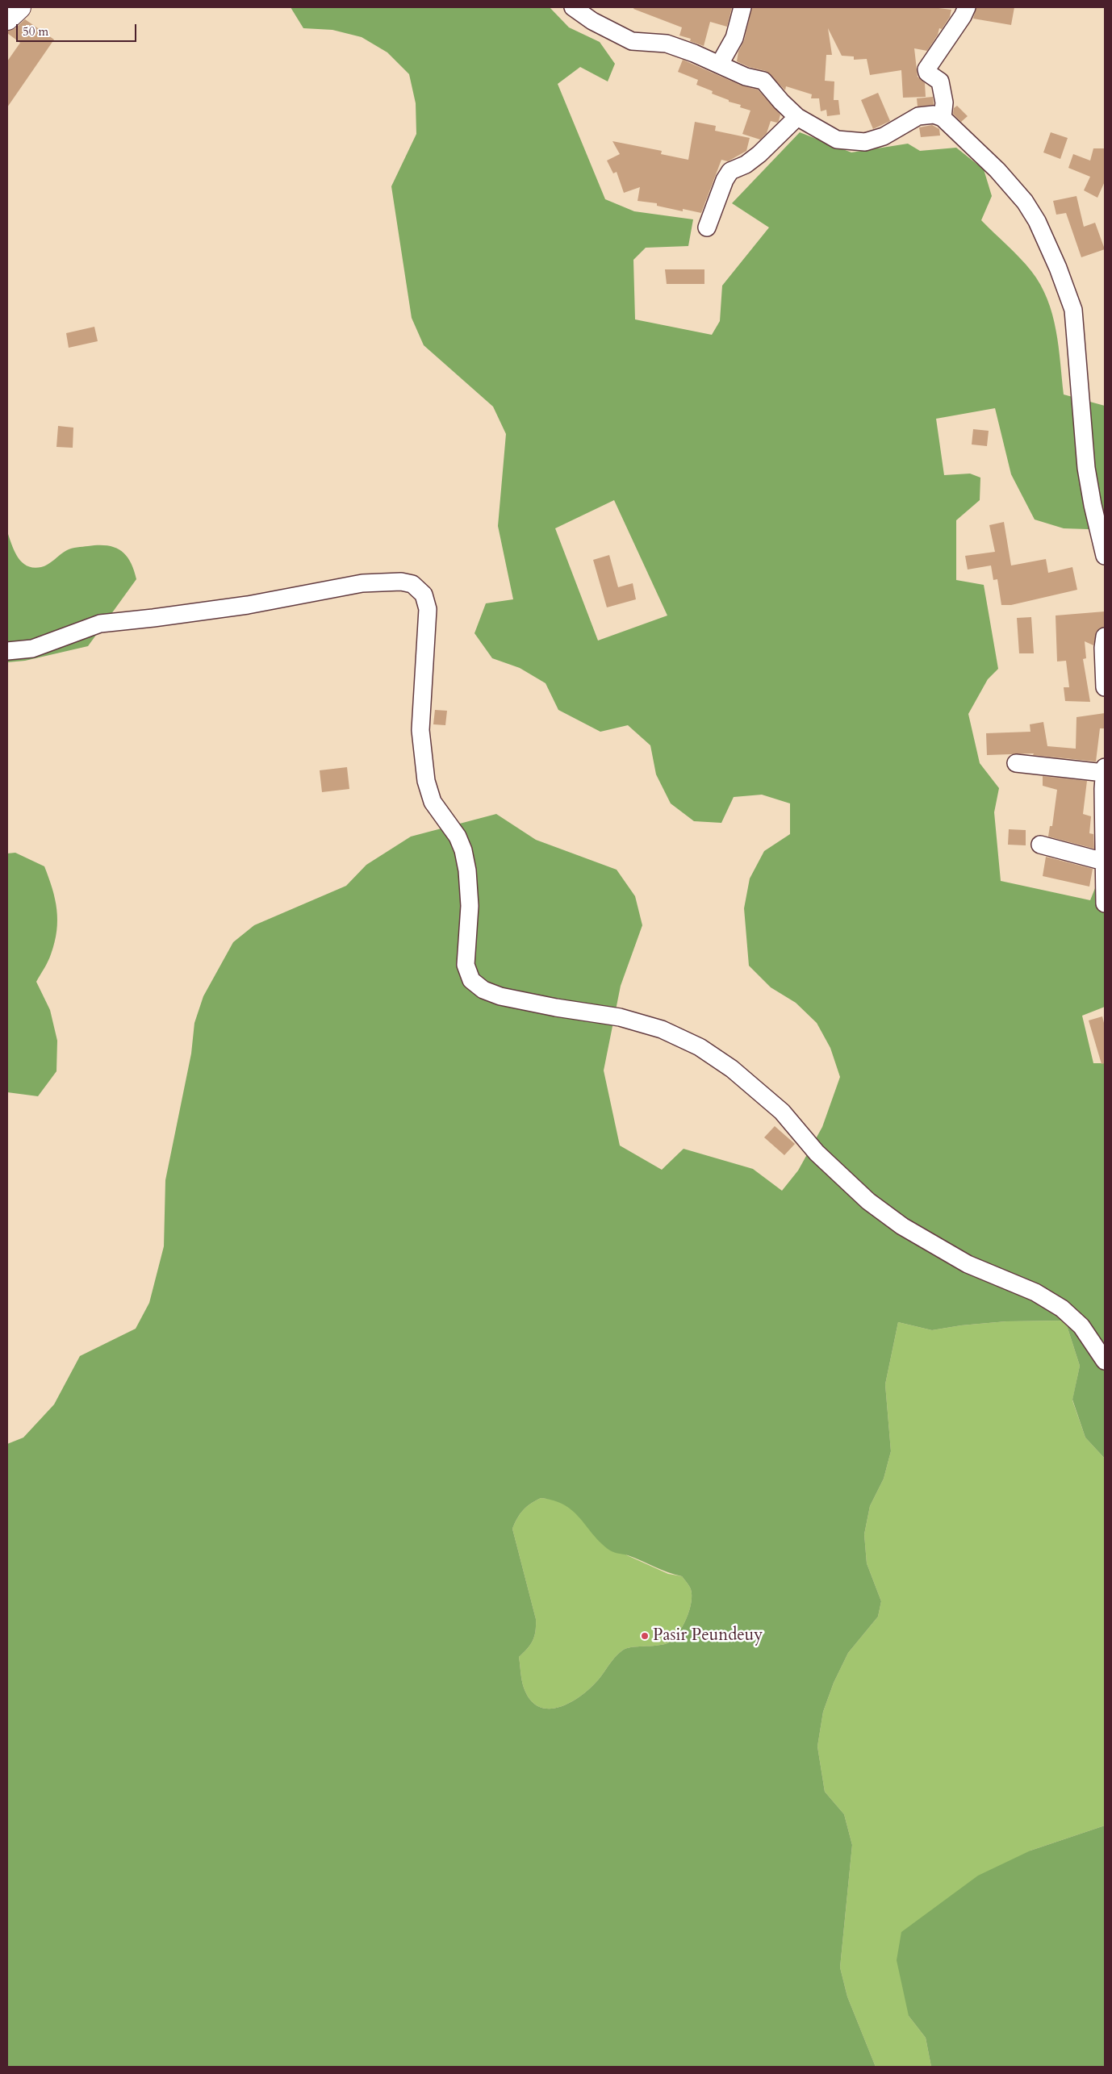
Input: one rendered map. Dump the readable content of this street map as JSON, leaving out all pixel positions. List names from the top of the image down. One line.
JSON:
{"places":["Pasir Peundeuy"],"scale_bar":"50 m"}
